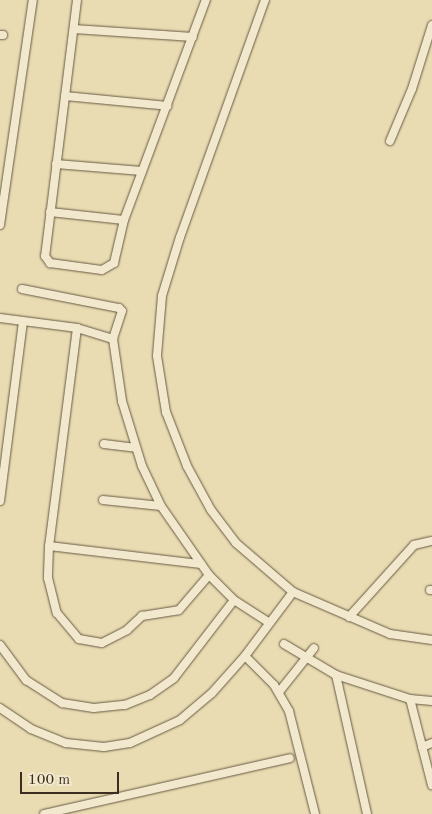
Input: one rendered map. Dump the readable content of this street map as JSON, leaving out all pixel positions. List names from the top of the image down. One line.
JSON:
{"scale_bar":"100 m"}
